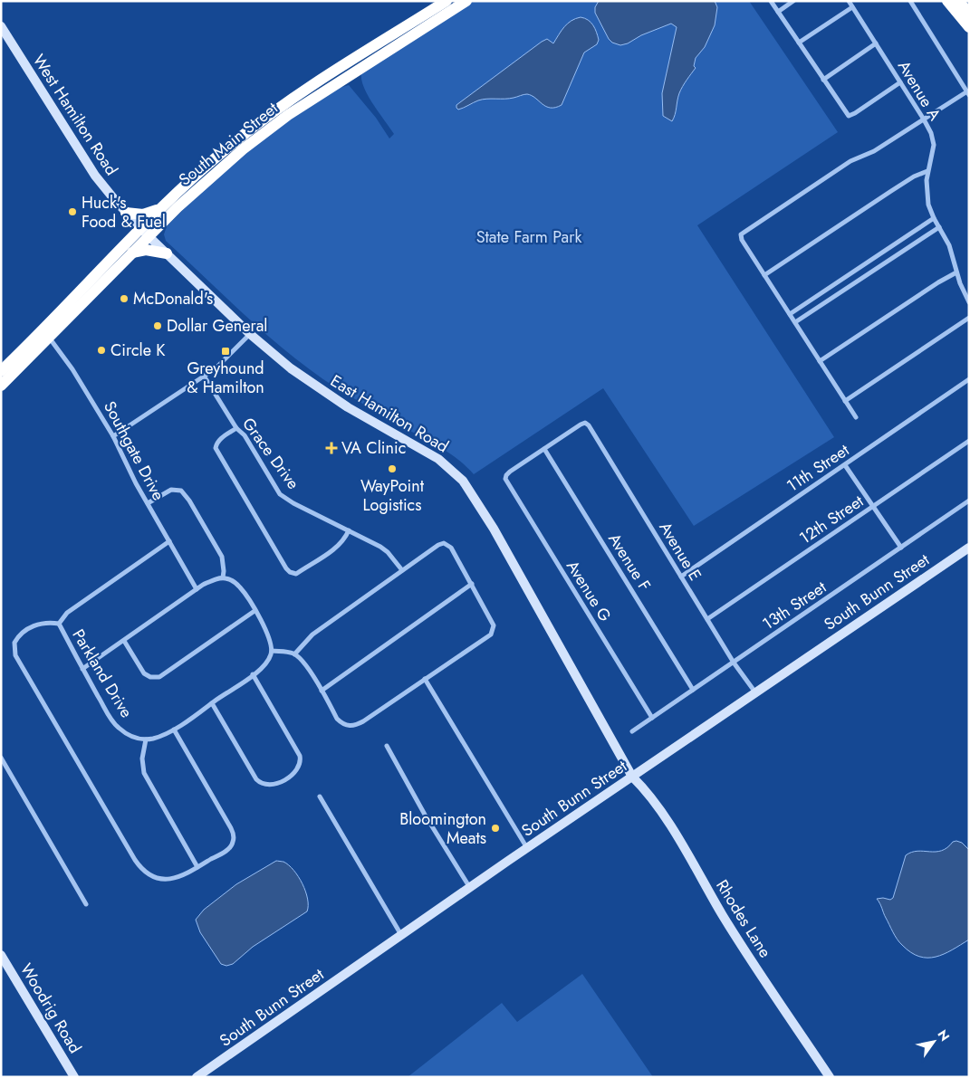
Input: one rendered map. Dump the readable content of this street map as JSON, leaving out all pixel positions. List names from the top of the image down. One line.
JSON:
{"streets":{"highway":["South Main Street"],"street":["Avenue A","West Hamilton Road","East Hamilton Road","Southgate Drive","Grace Drive","11th Street","12th Street","Avenue E","Avenue F","Avenue G","South Bunn Street","13th Street","Parkland Drive","Rhodes Lane","Woodrig Road"]},"crossings":[["West Hamilton Road","South Main Street"],["West Hamilton Road","East Hamilton Road"],["South Main Street","East Hamilton Road"],["South Main Street","Southgate Drive"],["East Hamilton Road","South Bunn Street"],["East Hamilton Road","Rhodes Lane"],["11th Street","Avenue E"],["12th Street","Avenue E"],["Avenue E","Avenue F"],["Avenue E","Avenue G"],["Avenue E","South Bunn Street"],["Avenue E","13th Street"],["Avenue F","Avenue G"],["Avenue F","13th Street"],["Avenue G","13th Street"],["South Bunn Street","Rhodes Lane"]],"parks":["State Farm Park"],"places":{"other":["Huck's Food & Fuel","McDonald's","Dollar General","Circle K","WayPoint Logistics","Bloomington Meats"],"transit":["Greyhound & Hamilton"],"health":["VA Clinic"]},"north":"top right"}
